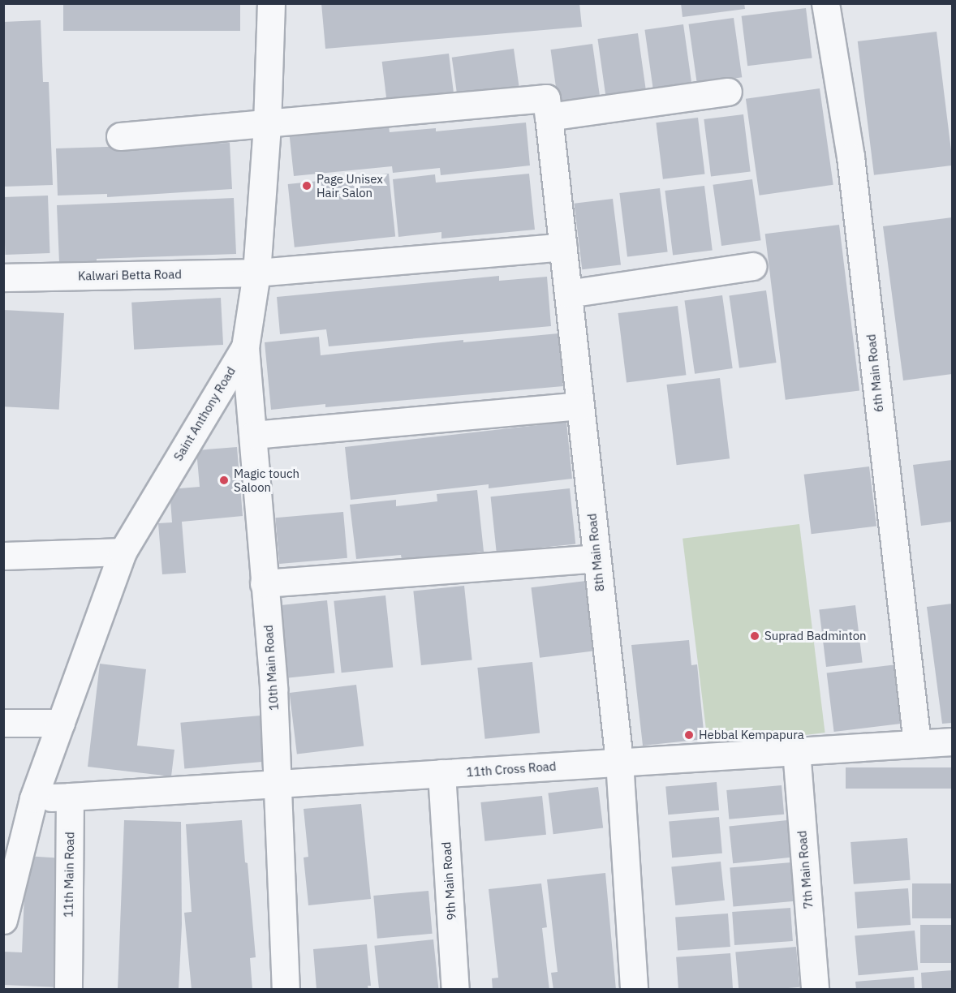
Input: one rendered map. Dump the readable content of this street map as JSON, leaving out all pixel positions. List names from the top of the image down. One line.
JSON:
{"streets":{"street":["Kalwari Betta Road","6th Main Road","Saint Anthony Road","8th Main Road","10th Main Road","11th Cross Road","7th Main Road","11th Main Road","9th Main Road"]},"crossings":[["Kalwari Betta Road","Saint Anthony Road"],["Kalwari Betta Road","8th Main Road"],["6th Main Road","11th Cross Road"],["Saint Anthony Road","10th Main Road"],["8th Main Road","11th Cross Road"],["10th Main Road","11th Cross Road"],["11th Cross Road","7th Main Road"],["11th Cross Road","11th Main Road"],["11th Cross Road","9th Main Road"]],"places":["Page Unisex Hair Salon","Magic touch Saloon","Suprad Badminton","Hebbal Kempapura"]}
